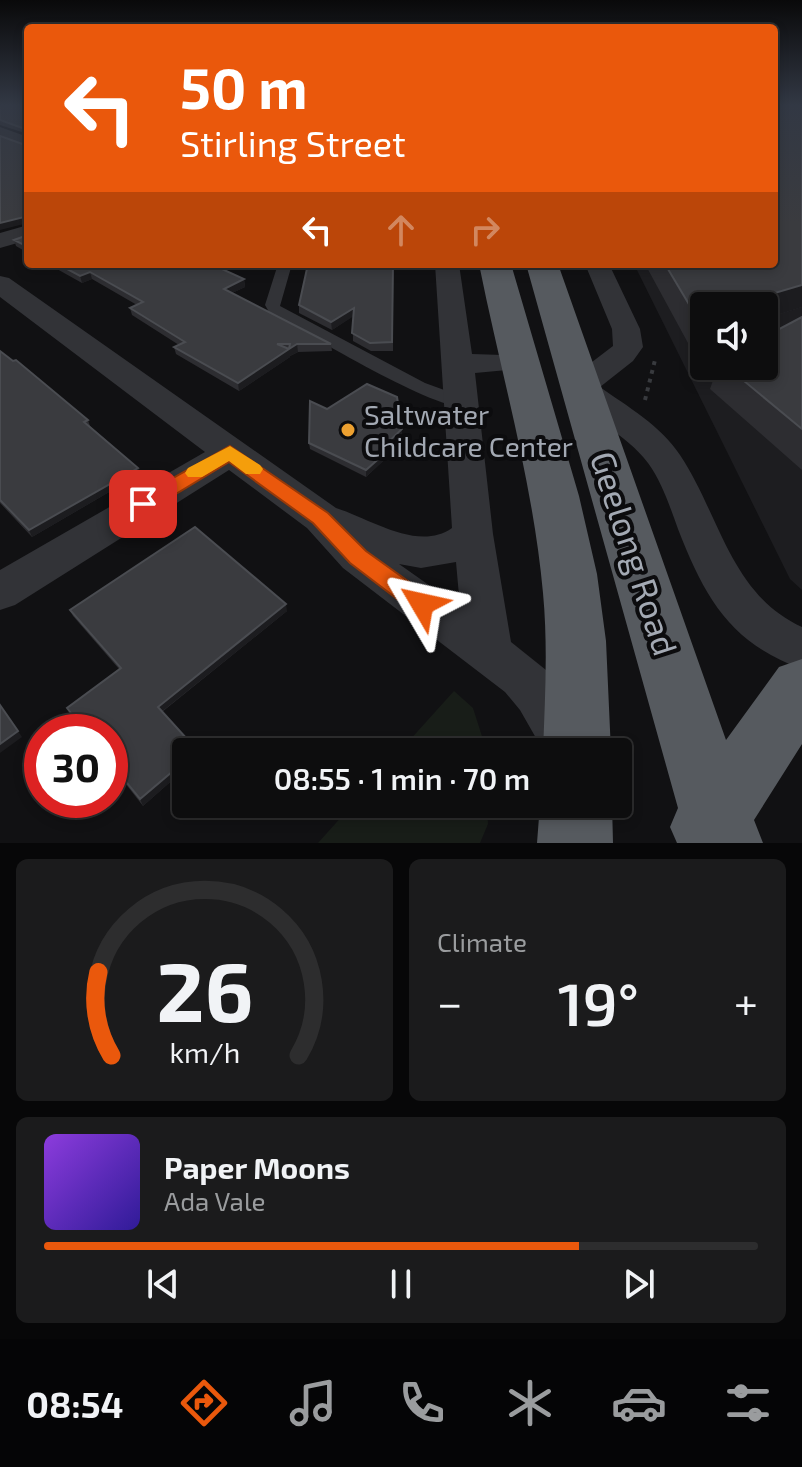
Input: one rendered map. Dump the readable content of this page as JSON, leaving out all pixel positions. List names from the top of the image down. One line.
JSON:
{"streets":{"highway":["Geelong Road"]},"places":["Saltwater Childcare Center"],"page":{"turn":["50 m","Stirling Street"],"limit":"30","trip":"08:55 · 1 min · 70 m","tile":"Climate","heat":["−","19°","+"],"song":["Paper Moons","Ada Vale"],"tabs":"08:54","gauge":["26","km/h"]}}
